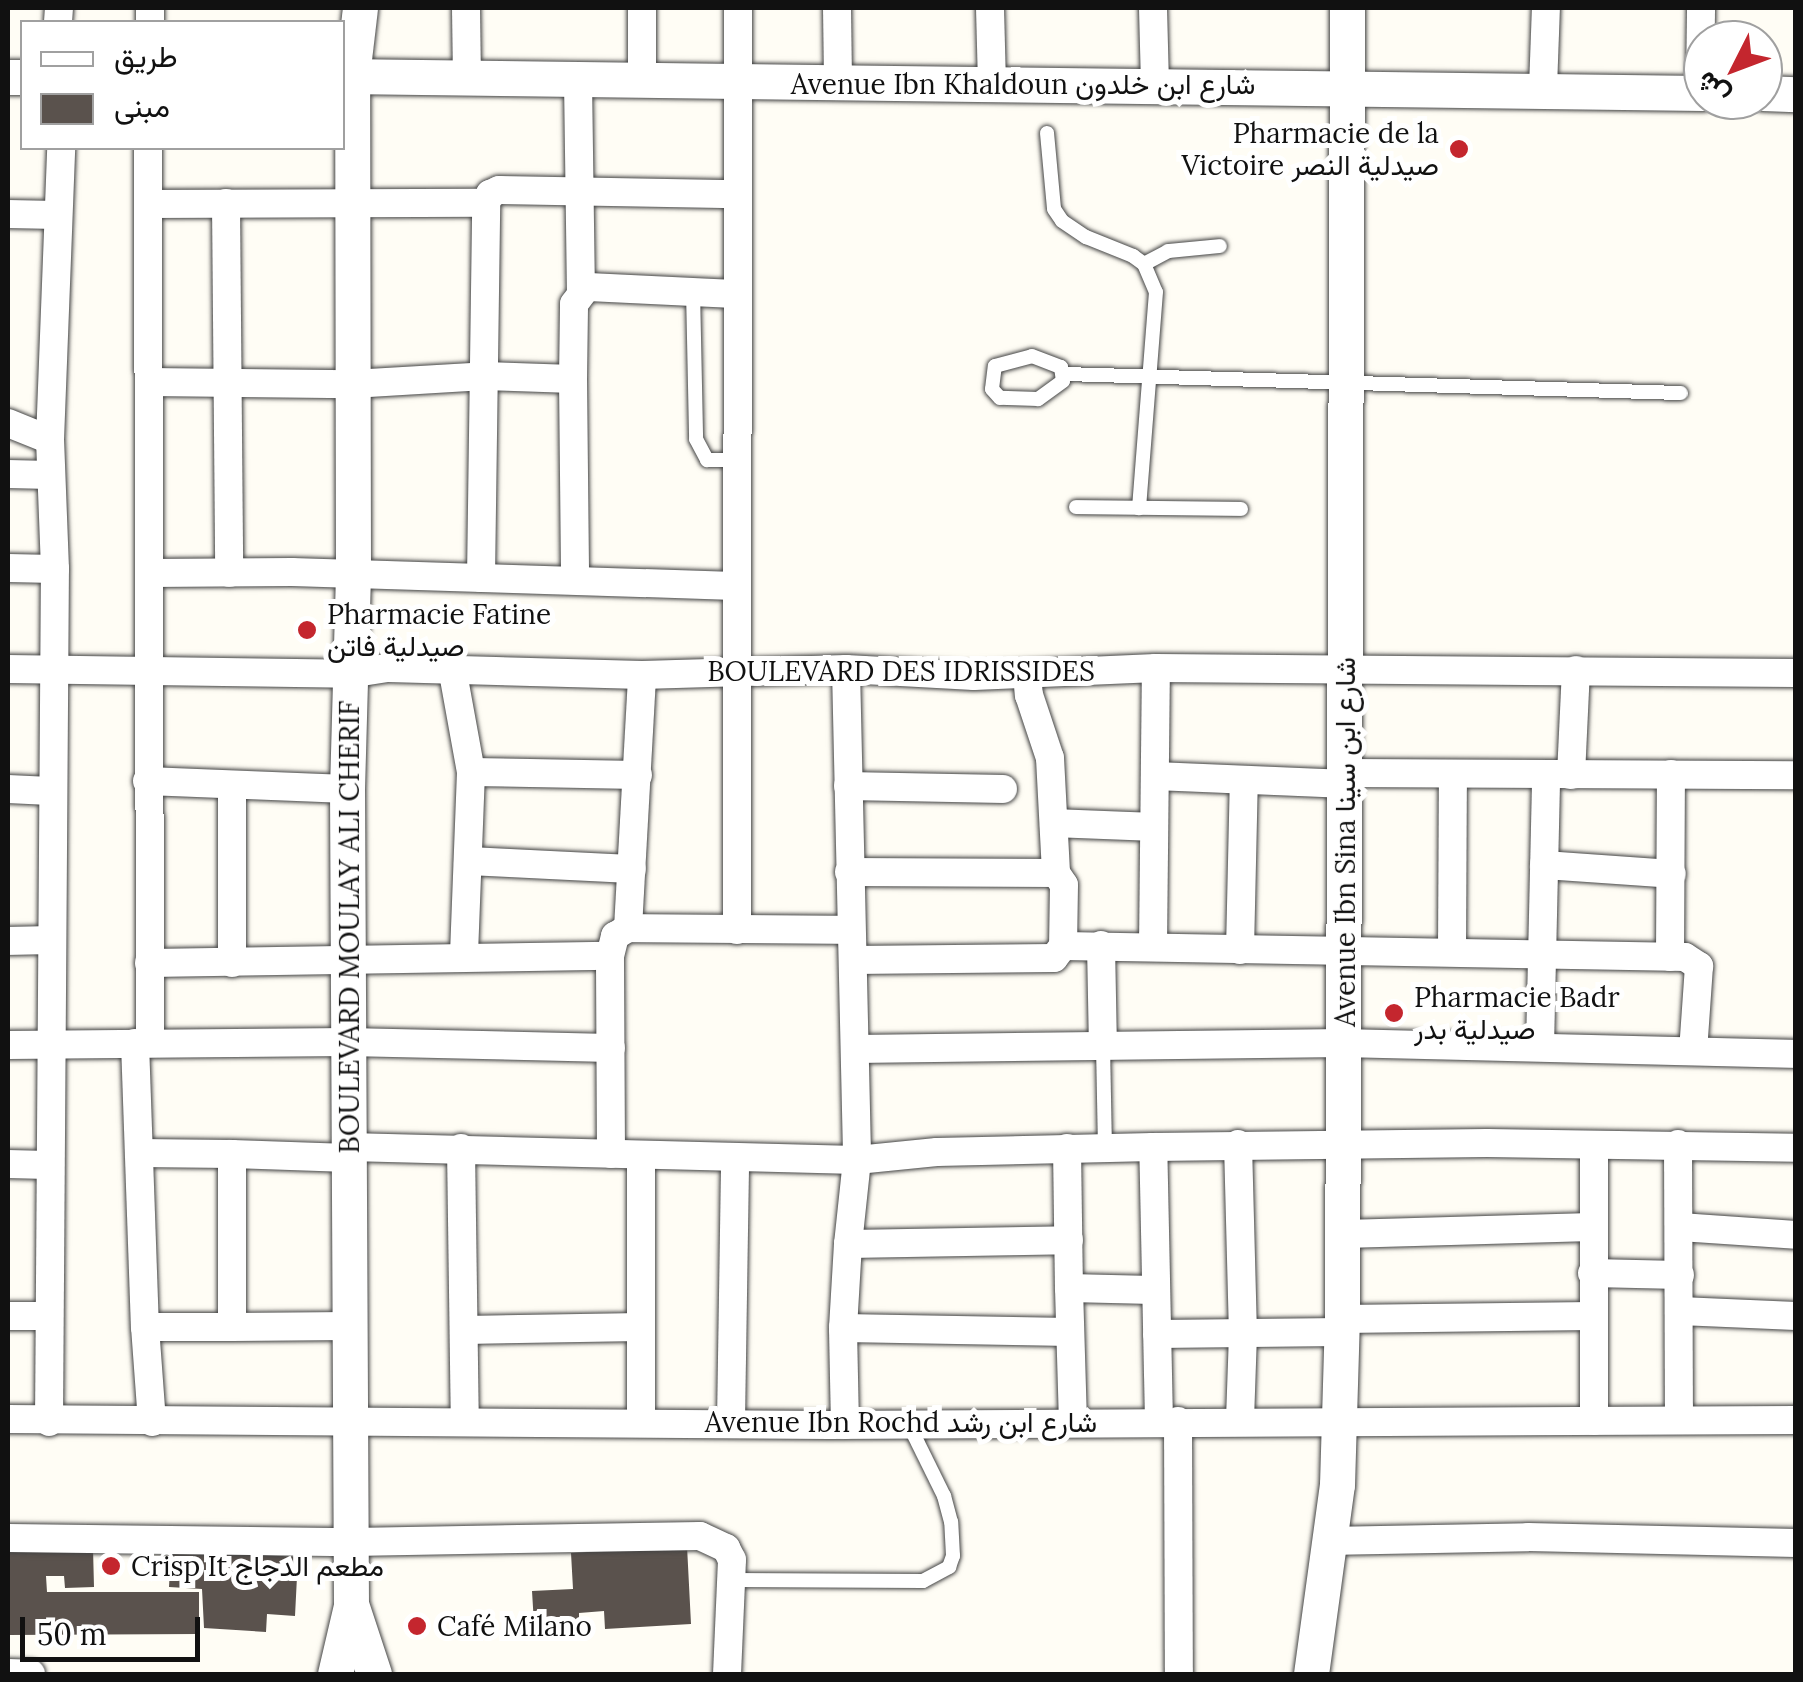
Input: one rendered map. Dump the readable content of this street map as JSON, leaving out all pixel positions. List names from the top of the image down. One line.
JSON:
{"streets":{"street":["Avenue Ibn Khaldoun شارع ابن خلدون","BOULEVARD DES IDRISSIDES","Avenue Ibn Sina شارع ابن سينا","BOULEVARD MOULAY ALI CHERIF","Avenue Ibn Rochd شارع ابن رشد"]},"crossings":[["Avenue Ibn Khaldoun شارع ابن خلدون","Avenue Ibn Sina شارع ابن سينا"],["Avenue Ibn Khaldoun شارع ابن خلدون","BOULEVARD MOULAY ALI CHERIF"],["BOULEVARD DES IDRISSIDES","Avenue Ibn Sina شارع ابن سينا"],["BOULEVARD DES IDRISSIDES","BOULEVARD MOULAY ALI CHERIF"],["Avenue Ibn Sina شارع ابن سينا","Avenue Ibn Rochd شارع ابن رشد"],["BOULEVARD MOULAY ALI CHERIF","Avenue Ibn Rochd شارع ابن رشد"]],"places":["Pharmacie de la Victoire صيدلية النصر","Pharmacie Fatine صيدلية فاتن","Pharmacie Badr صيدلية بدر","Crisp It مطعم الدجاج","Café Milano"],"legend":["طريق","مبنى"],"scale_bar":"50 m","north":"bottom left"}
